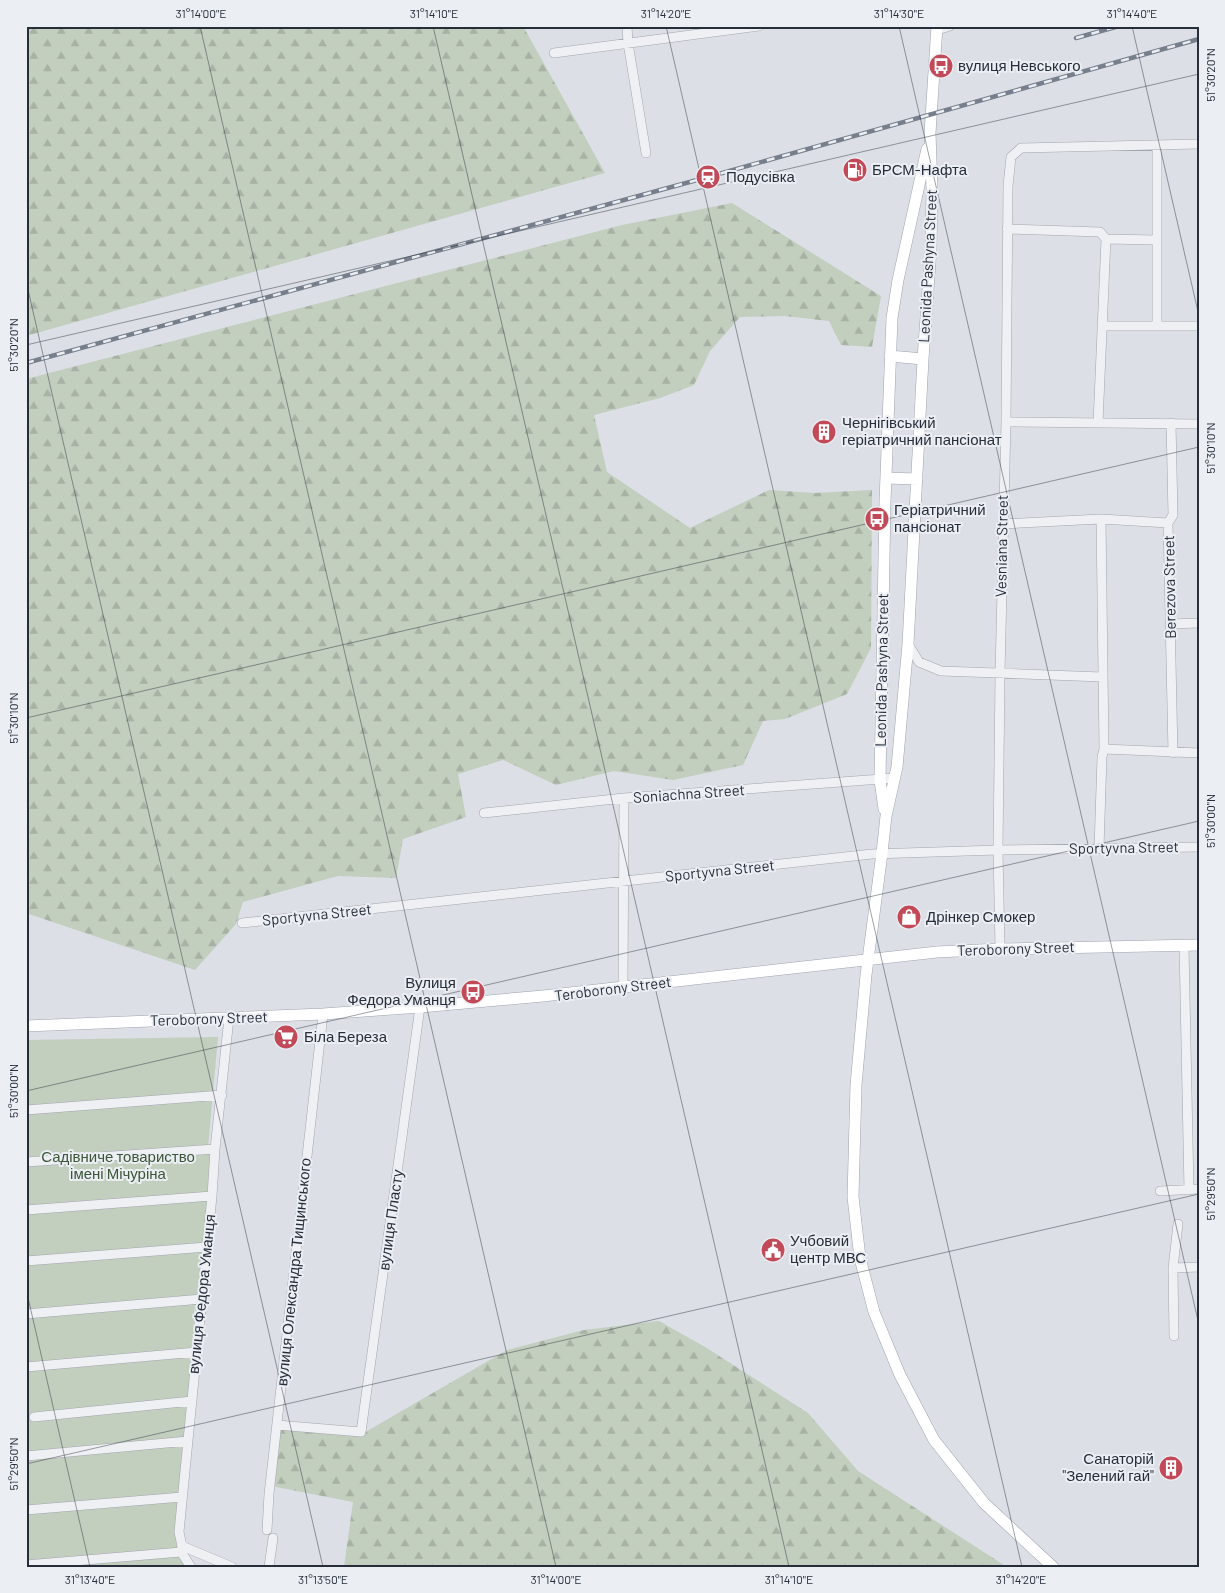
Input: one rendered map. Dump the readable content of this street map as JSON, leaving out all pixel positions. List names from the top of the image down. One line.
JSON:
{"streets":{"main road":["Leonida Pashyna Street","Teroborony Street"],"street":["Vesniana Street","Berezova Street","Soniachna Street","Sportyvna Street","вулиця Пласту","вулиця Олександра Тищинського","вулиця Федора Уманця"]},"crossings":[["Leonida Pashyna Street","Soniachna Street"],["Vesniana Street","Sportyvna Street"],["Vesniana Street","Teroborony Street"],["Teroborony Street","вулиця Пласту"],["Teroborony Street","вулиця Олександра Тищинського"],["Teroborony Street","вулиця Федора Уманця"],["вулиця Пласту","вулиця Олександра Тищинського"]],"parks":["Садівниче товариство імені Мічуріна"],"places":{"bus stop":["вулиця Невського","Геріатричний пансіонат","Вулиця Федора Уманця"],"fuel station":["БРСМ-Нафта"],"station":["Подусівка"],"building":["Чернігівський геріатричний пансіонат","Санаторій \"Зелений гай\""],"shop":["Дрінкер Смокер"],"supermarket":["Біла Береза"],"public building":["Учбовий центр МВС"]},"coordinates":["31°14'00\"E","31°14'10\"E","31°14'20\"E","31°14'30\"E","31°14'40\"E","51°30'20\"N","51°30'10\"N","51°30'00\"N","51°29'50\"N","31°13'40\"E","31°13'50\"E"]}
